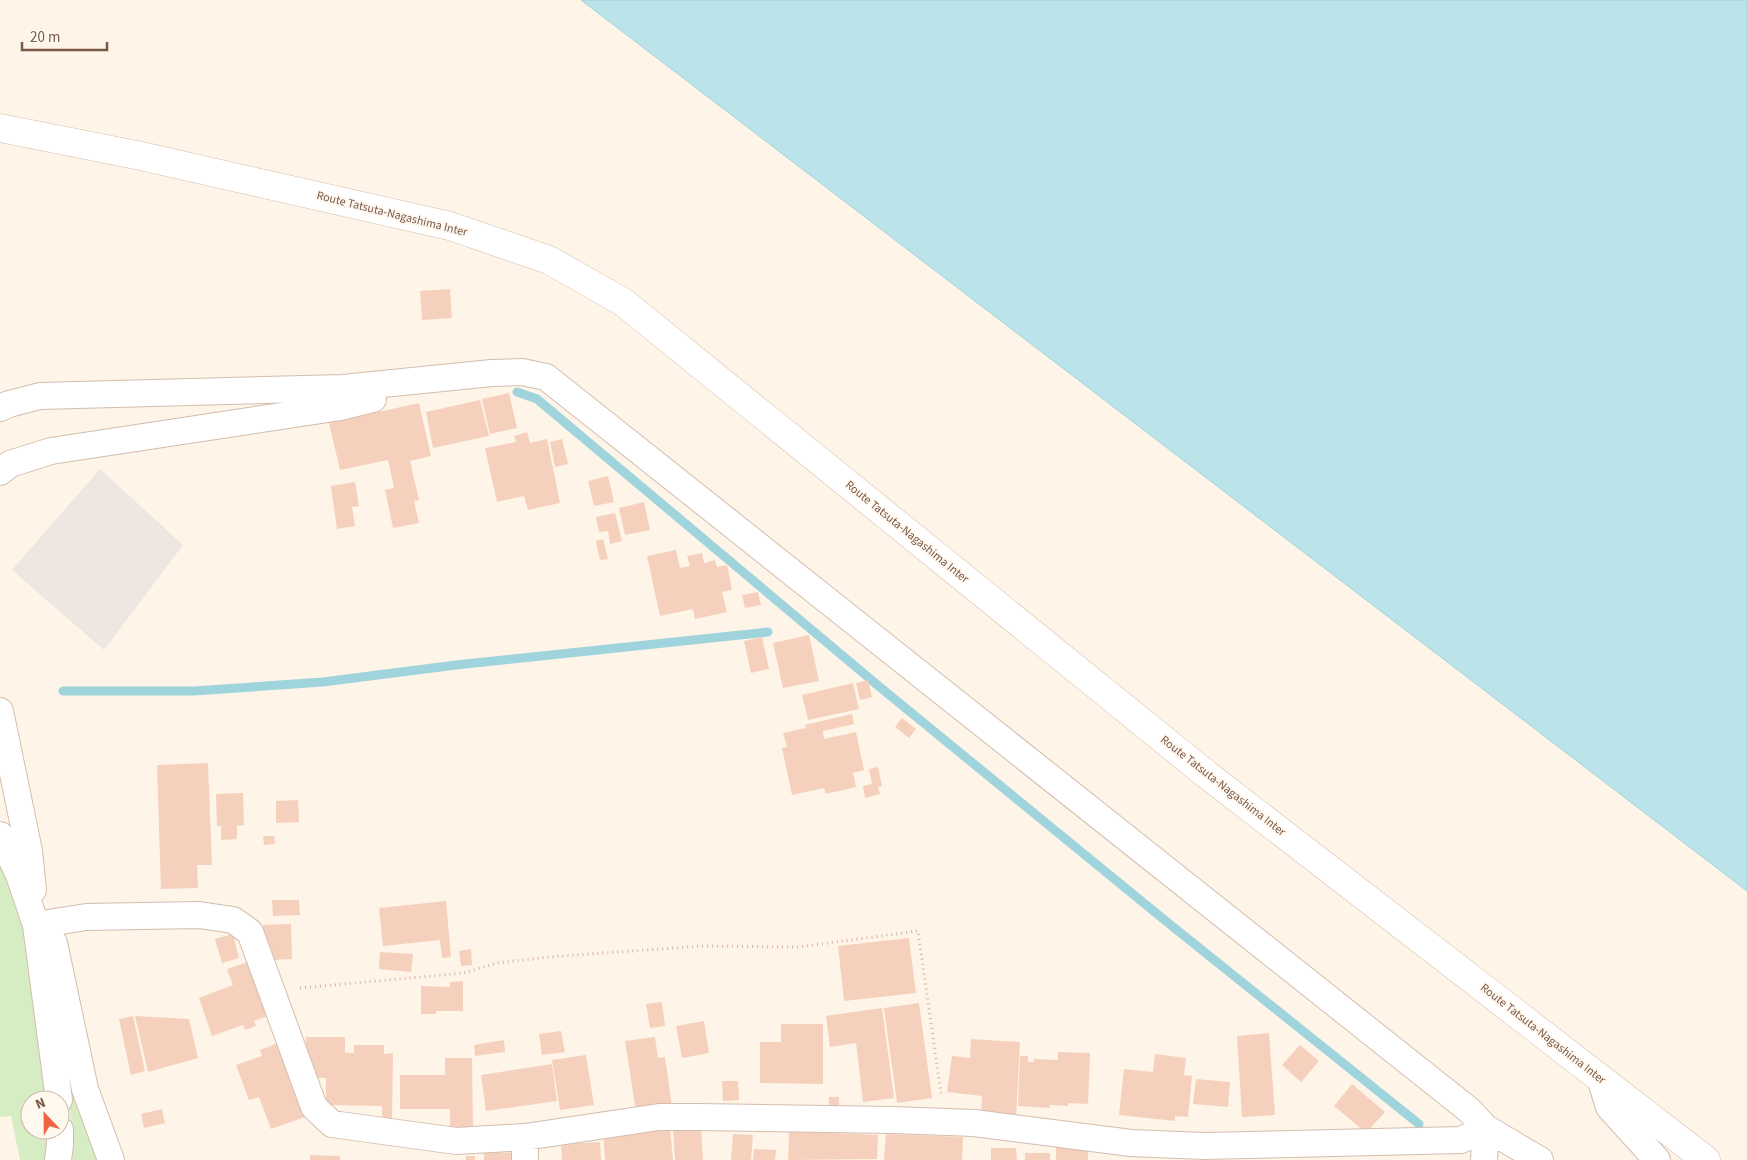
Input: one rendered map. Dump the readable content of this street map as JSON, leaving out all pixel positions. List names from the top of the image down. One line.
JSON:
{"streets":{"main road":["Route Tatsuta-Nagashima Inter"]},"scale_bar":"20 m","north":"top"}
